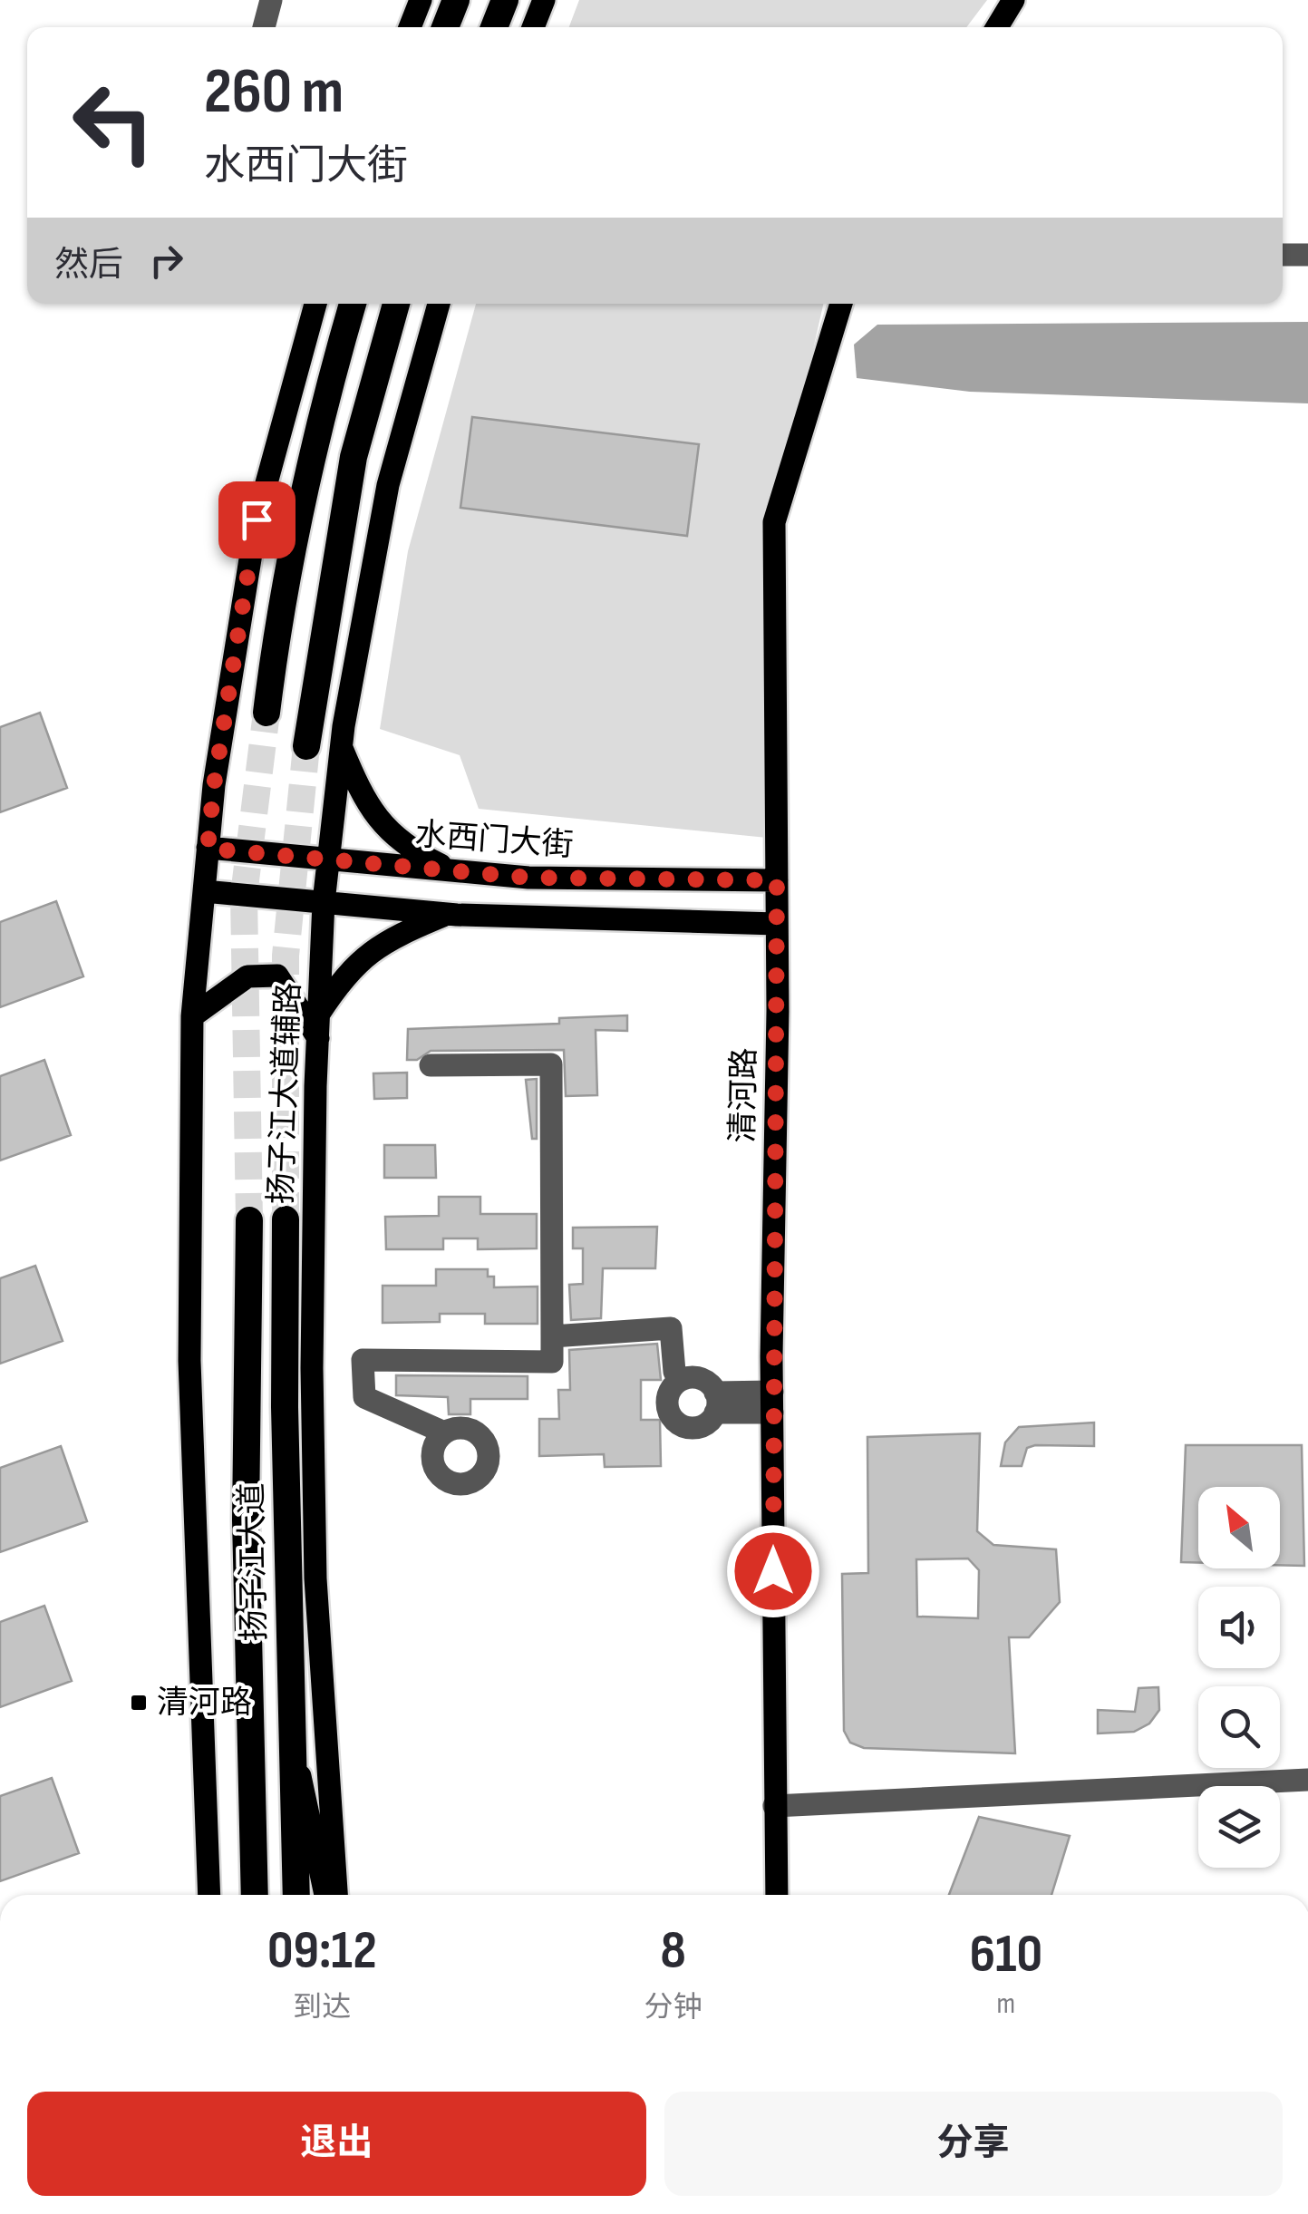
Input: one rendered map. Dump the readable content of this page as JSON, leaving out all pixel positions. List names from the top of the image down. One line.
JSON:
{"streets":{"highway":["扬子江大道"],"main road":["水西门大街","扬子江大道辅路","清河路"]},"crossings":[["水西门大街","扬子江大道辅路"],["水西门大街","清河路"]],"places":{"transit":["清河路"]},"north":"top left","page":{"turn":["260 m","水西门大街"],"then":"然后","eta":["09:12","到达","8","分钟","610","m"],"buttons":["退出","分享"]}}
